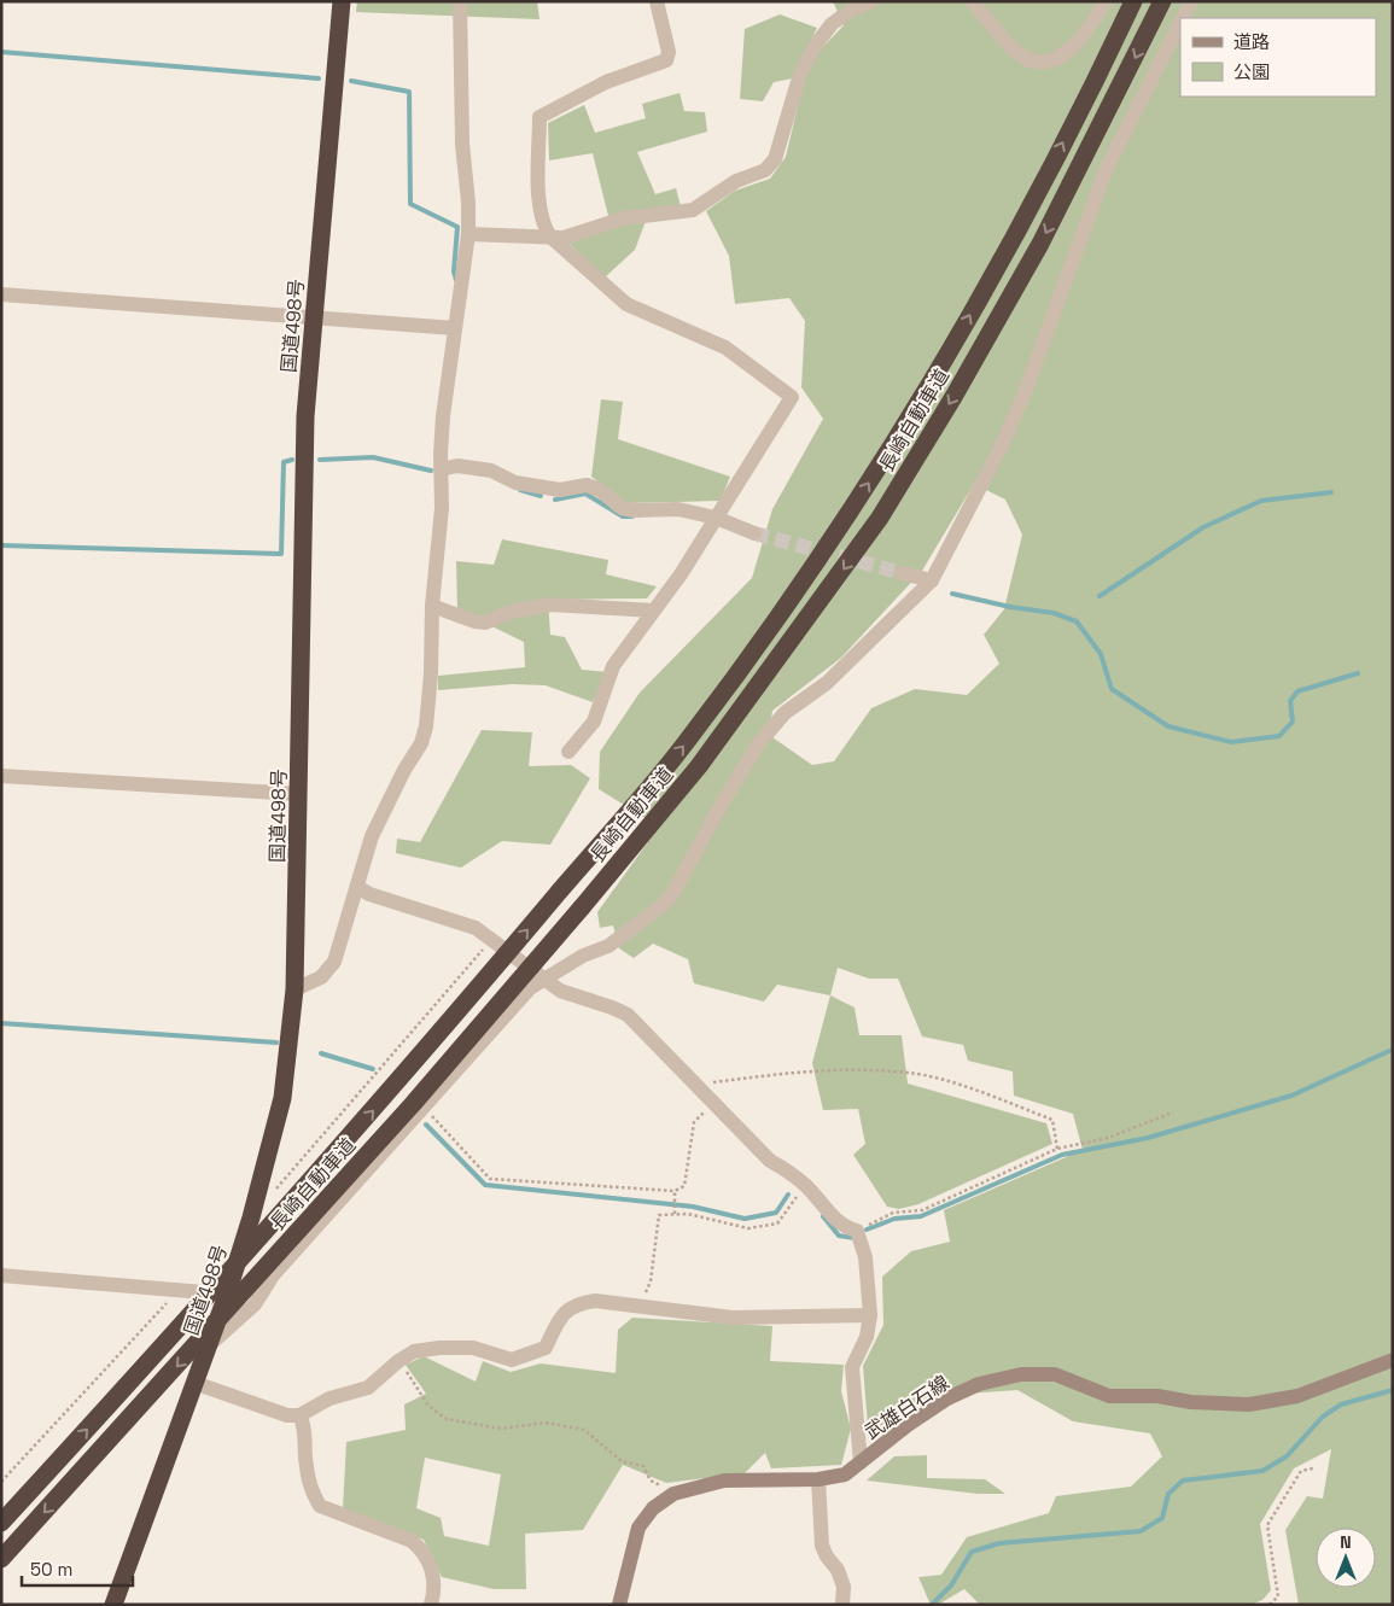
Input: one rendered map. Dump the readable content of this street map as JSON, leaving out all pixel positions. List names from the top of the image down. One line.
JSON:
{"streets":{"highway":["国道498号","長崎自動車道"],"main road":["武雄白石線"]},"legend":["道路","公園"],"scale_bar":"50 m","north":"top"}
